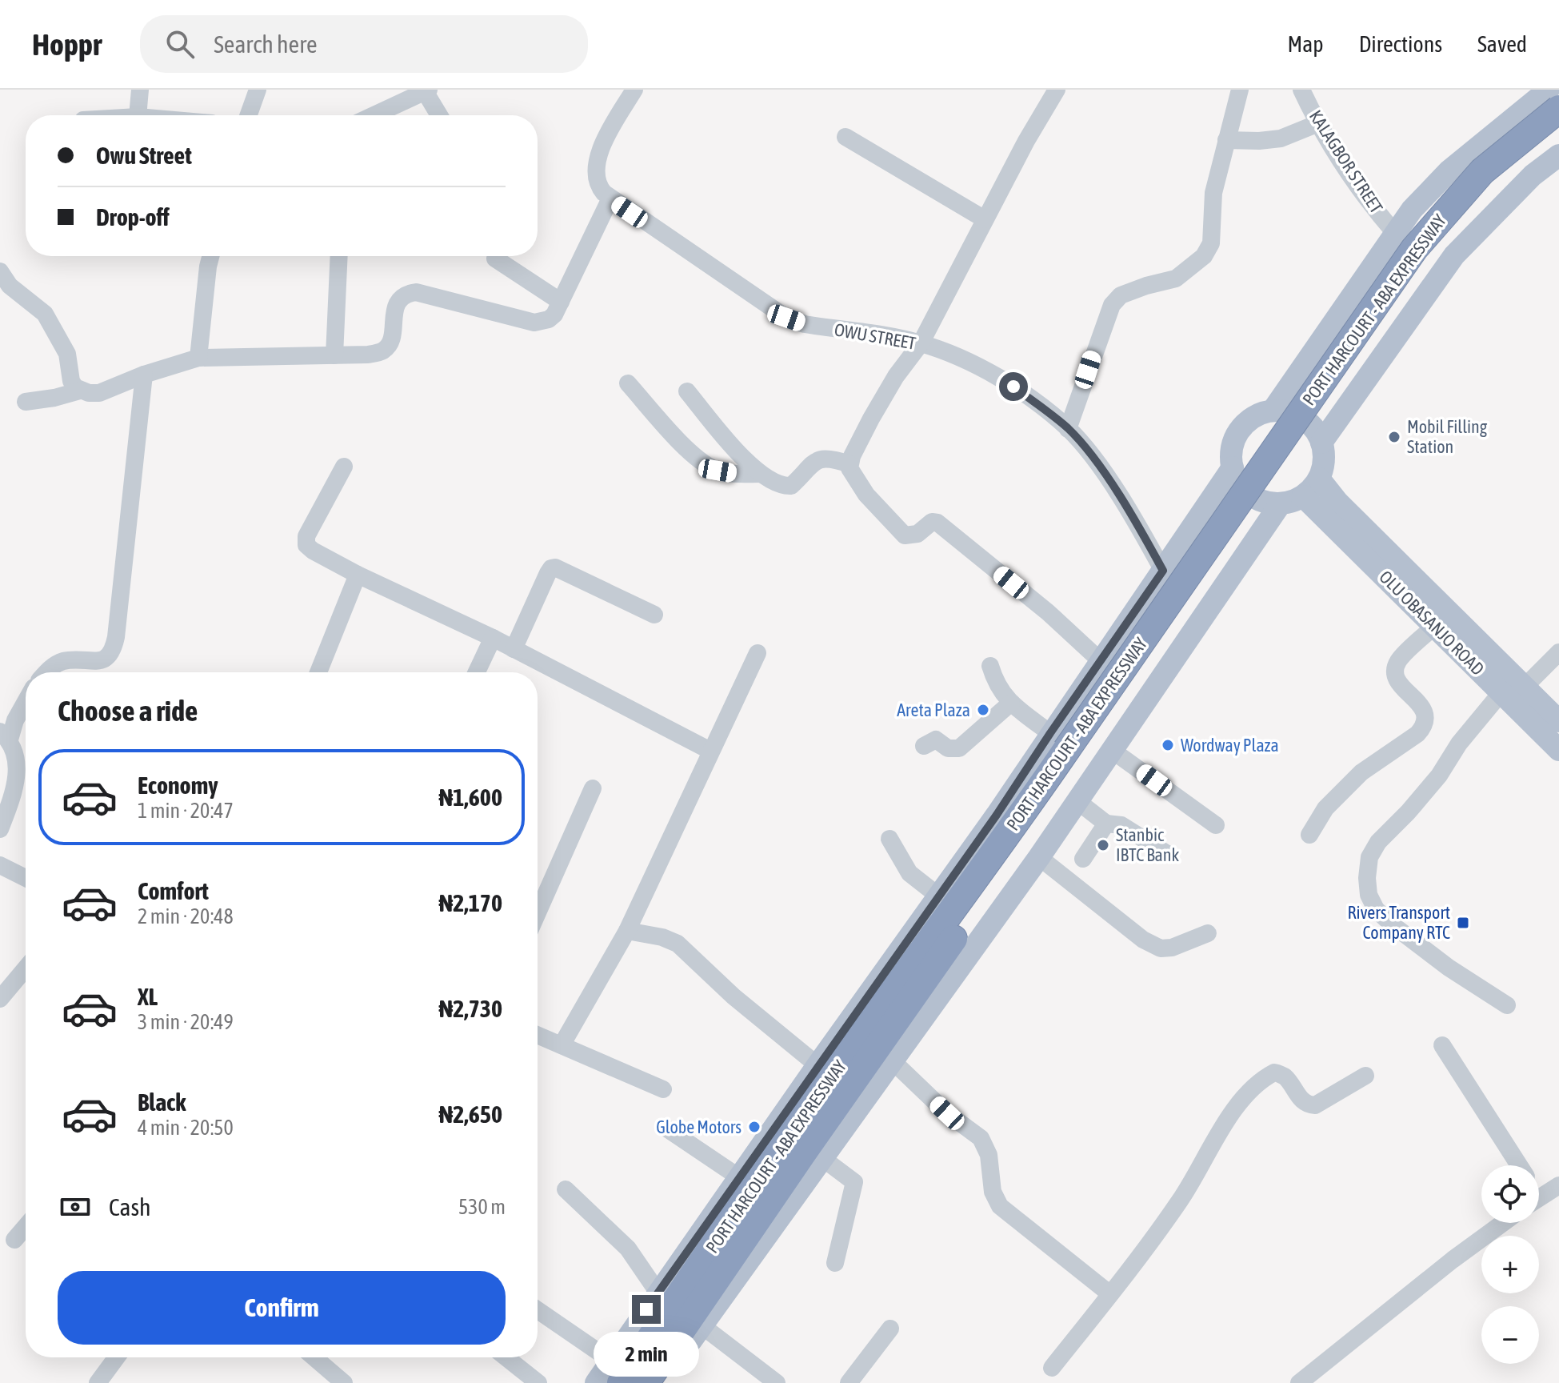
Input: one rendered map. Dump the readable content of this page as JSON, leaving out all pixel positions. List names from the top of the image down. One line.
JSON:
{"streets":{"highway":["PORT HARCOURT - ABA EXPRESSWAY"],"main road":["OLU OBASANJO ROAD"],"street":["KALAGBOR STREET","OWU STREET"]},"places":{"other":["Mobil Filling Station","Areta Plaza","Wordway Plaza","Stanbic IBTC Bank","Globe Motors"],"transit":["Rivers Transport Company RTC"]},"page":{"header":"Hoppr","search":"Search here","nav":["Map","Directions","Saved"],"banner":["Owu Street","Drop-off"],"heading":"Choose a ride","list":[{"name":"Economy","note":"1 min · 20:47","value":"₦1,600"},{"name":"Comfort","note":"2 min · 20:48","value":"₦2,170"},{"name":"XL","note":"3 min · 20:49","value":"₦2,730"},{"name":"Black","note":"4 min · 20:50","value":"₦2,650"}],"map_buttons":["+","−"],"pay":["Cash","530 m"],"buttons":"Confirm","bubble":"2 min"}}
